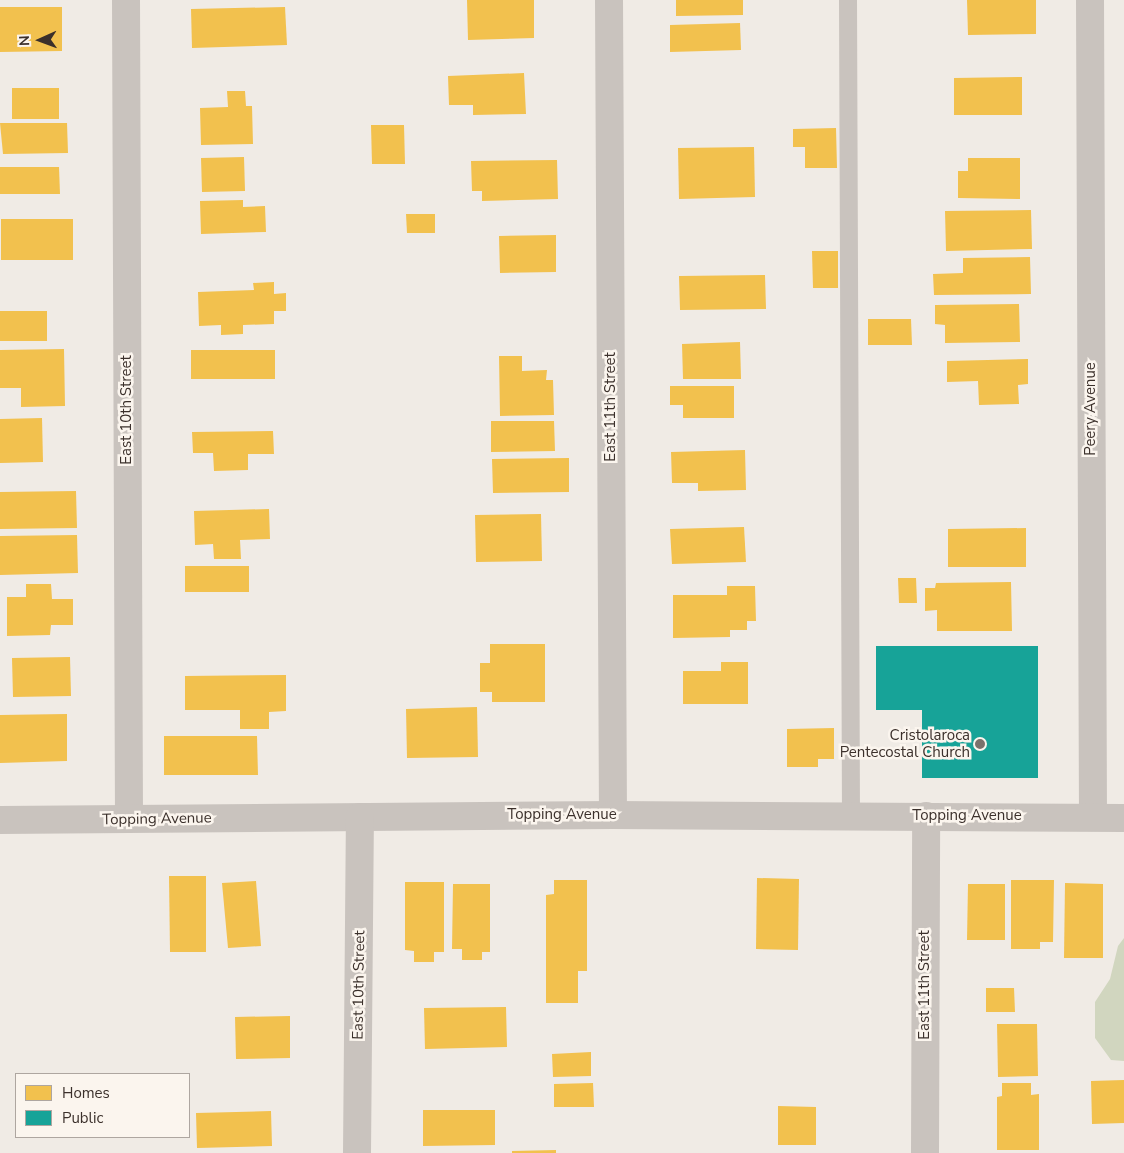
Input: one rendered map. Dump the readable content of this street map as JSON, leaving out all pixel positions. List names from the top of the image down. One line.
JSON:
{"streets":{"street":["East 11th Street","Peery Avenue","East 10th Street","Topping Avenue"]},"crossings":[["East 11th Street","Topping Avenue"],["Peery Avenue","Topping Avenue"],["East 10th Street","Topping Avenue"]],"places":["Cristolaroca Pentecostal Church"],"legend":["Homes","Public"],"north":"left"}
